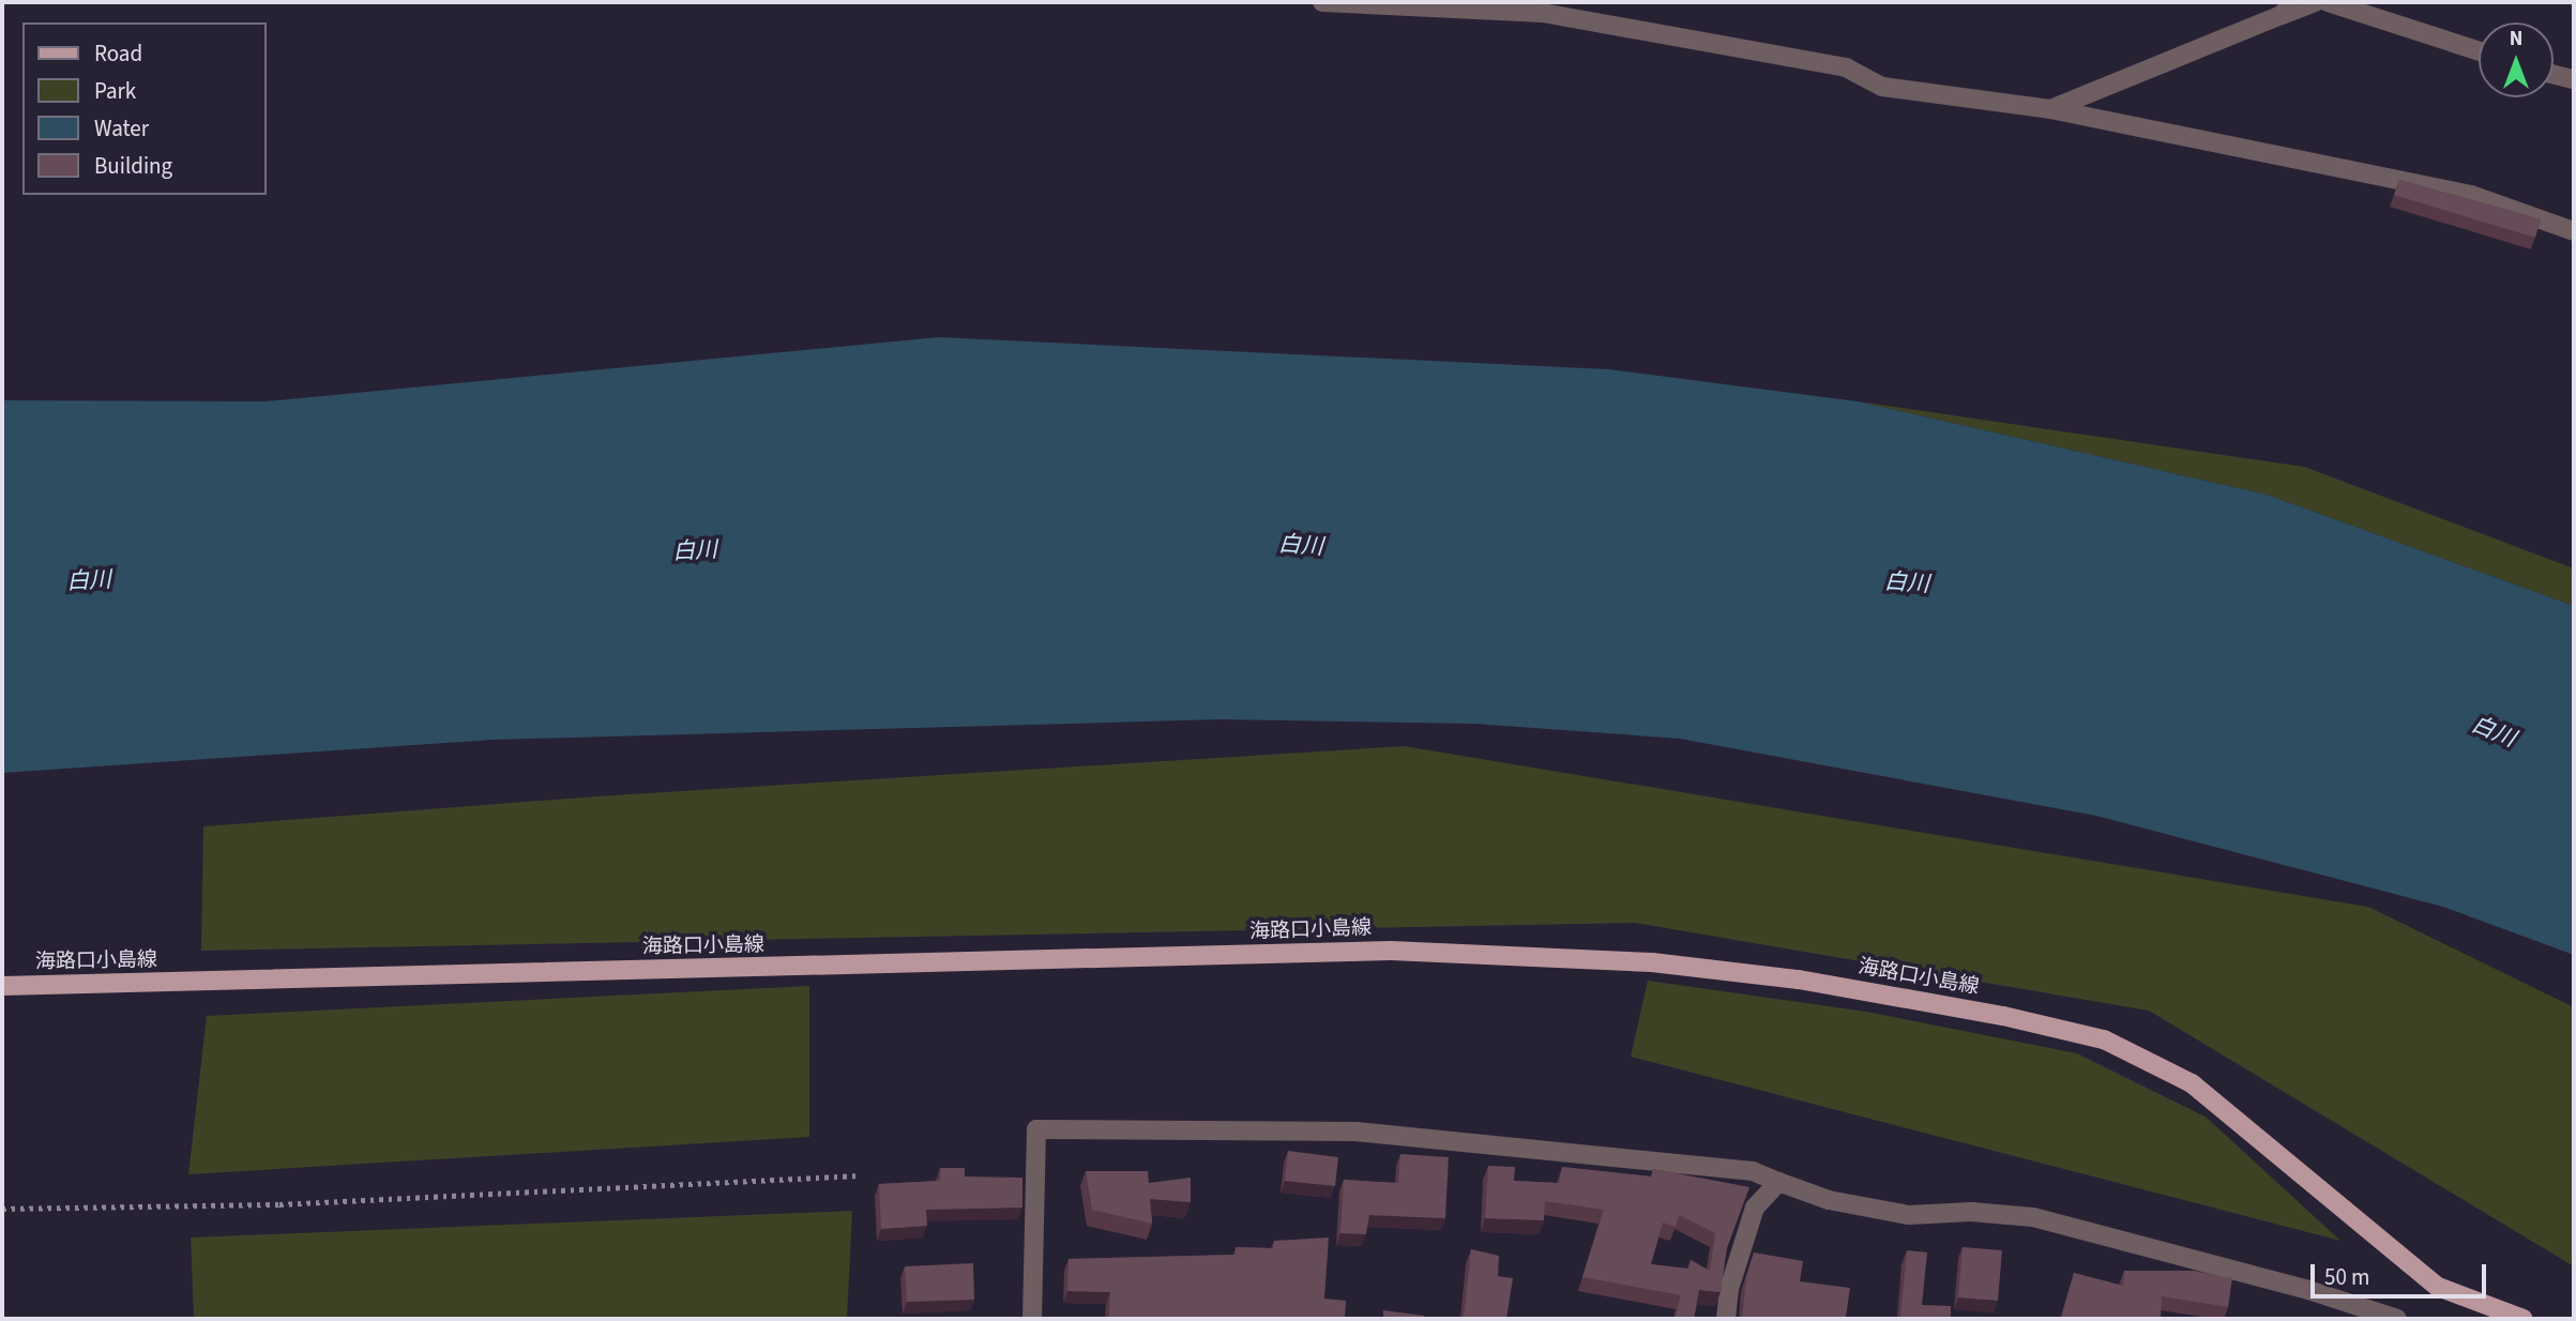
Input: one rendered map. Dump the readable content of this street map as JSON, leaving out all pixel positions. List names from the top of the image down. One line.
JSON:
{"streets":{"main road":["海路口小島線"]},"water":["白川"],"legend":["Road","Park","Water","Building"],"scale_bar":"50 m","north":"top"}
